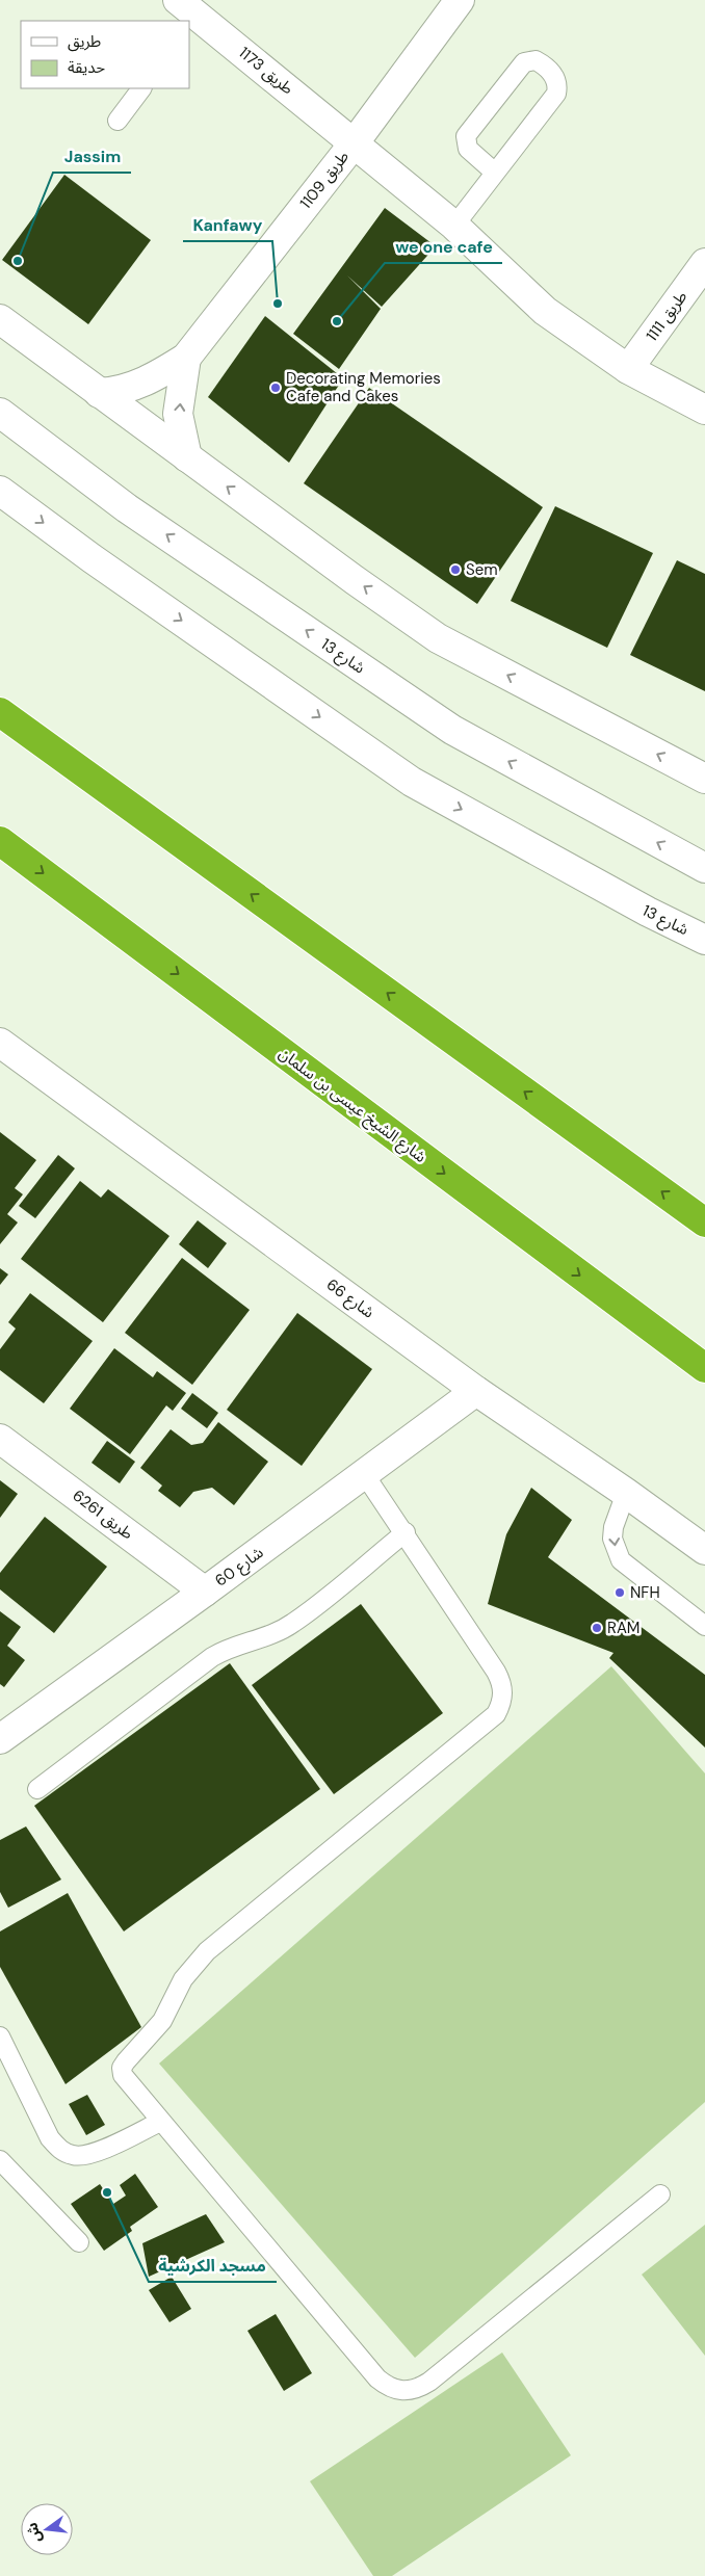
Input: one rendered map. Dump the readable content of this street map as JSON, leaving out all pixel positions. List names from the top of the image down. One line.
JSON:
{"streets":{"highway":["شارع الشيخ عيسى بن سلمان"],"street":["طريق 1173","طريق 1109","طريق 1111","شارع 13","شارع 66","طريق 6261","شارع 60"]},"crossings":[["طريق 1173","طريق 1109"],["طريق 1173","طريق 1111"],["شارع 66","شارع 60"],["طريق 6261","شارع 60"]],"places":["Jassim","Kanfawy","we one cafe","Decorating Memories Cafe and Cakes","Sem","NFH","RAM","مسجد الكرشية"],"legend":["طريق","حديقة"],"north":"left"}
